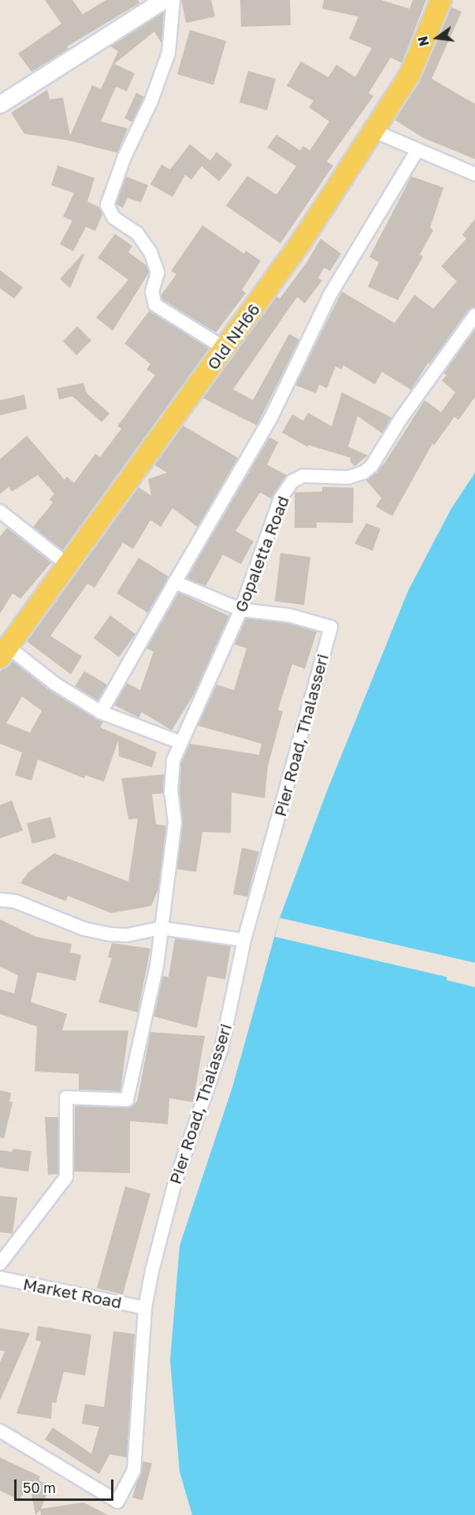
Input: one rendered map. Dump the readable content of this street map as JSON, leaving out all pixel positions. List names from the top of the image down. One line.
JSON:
{"streets":{"main road":["Old NH66"],"street":["Gopaletta Road","Pier Road, Thalasseri","Market Road"]},"crossings":[["Gopaletta Road","Pier Road, Thalasseri"],["Pier Road, Thalasseri","Market Road"]],"scale_bar":"50 m","north":"left"}
